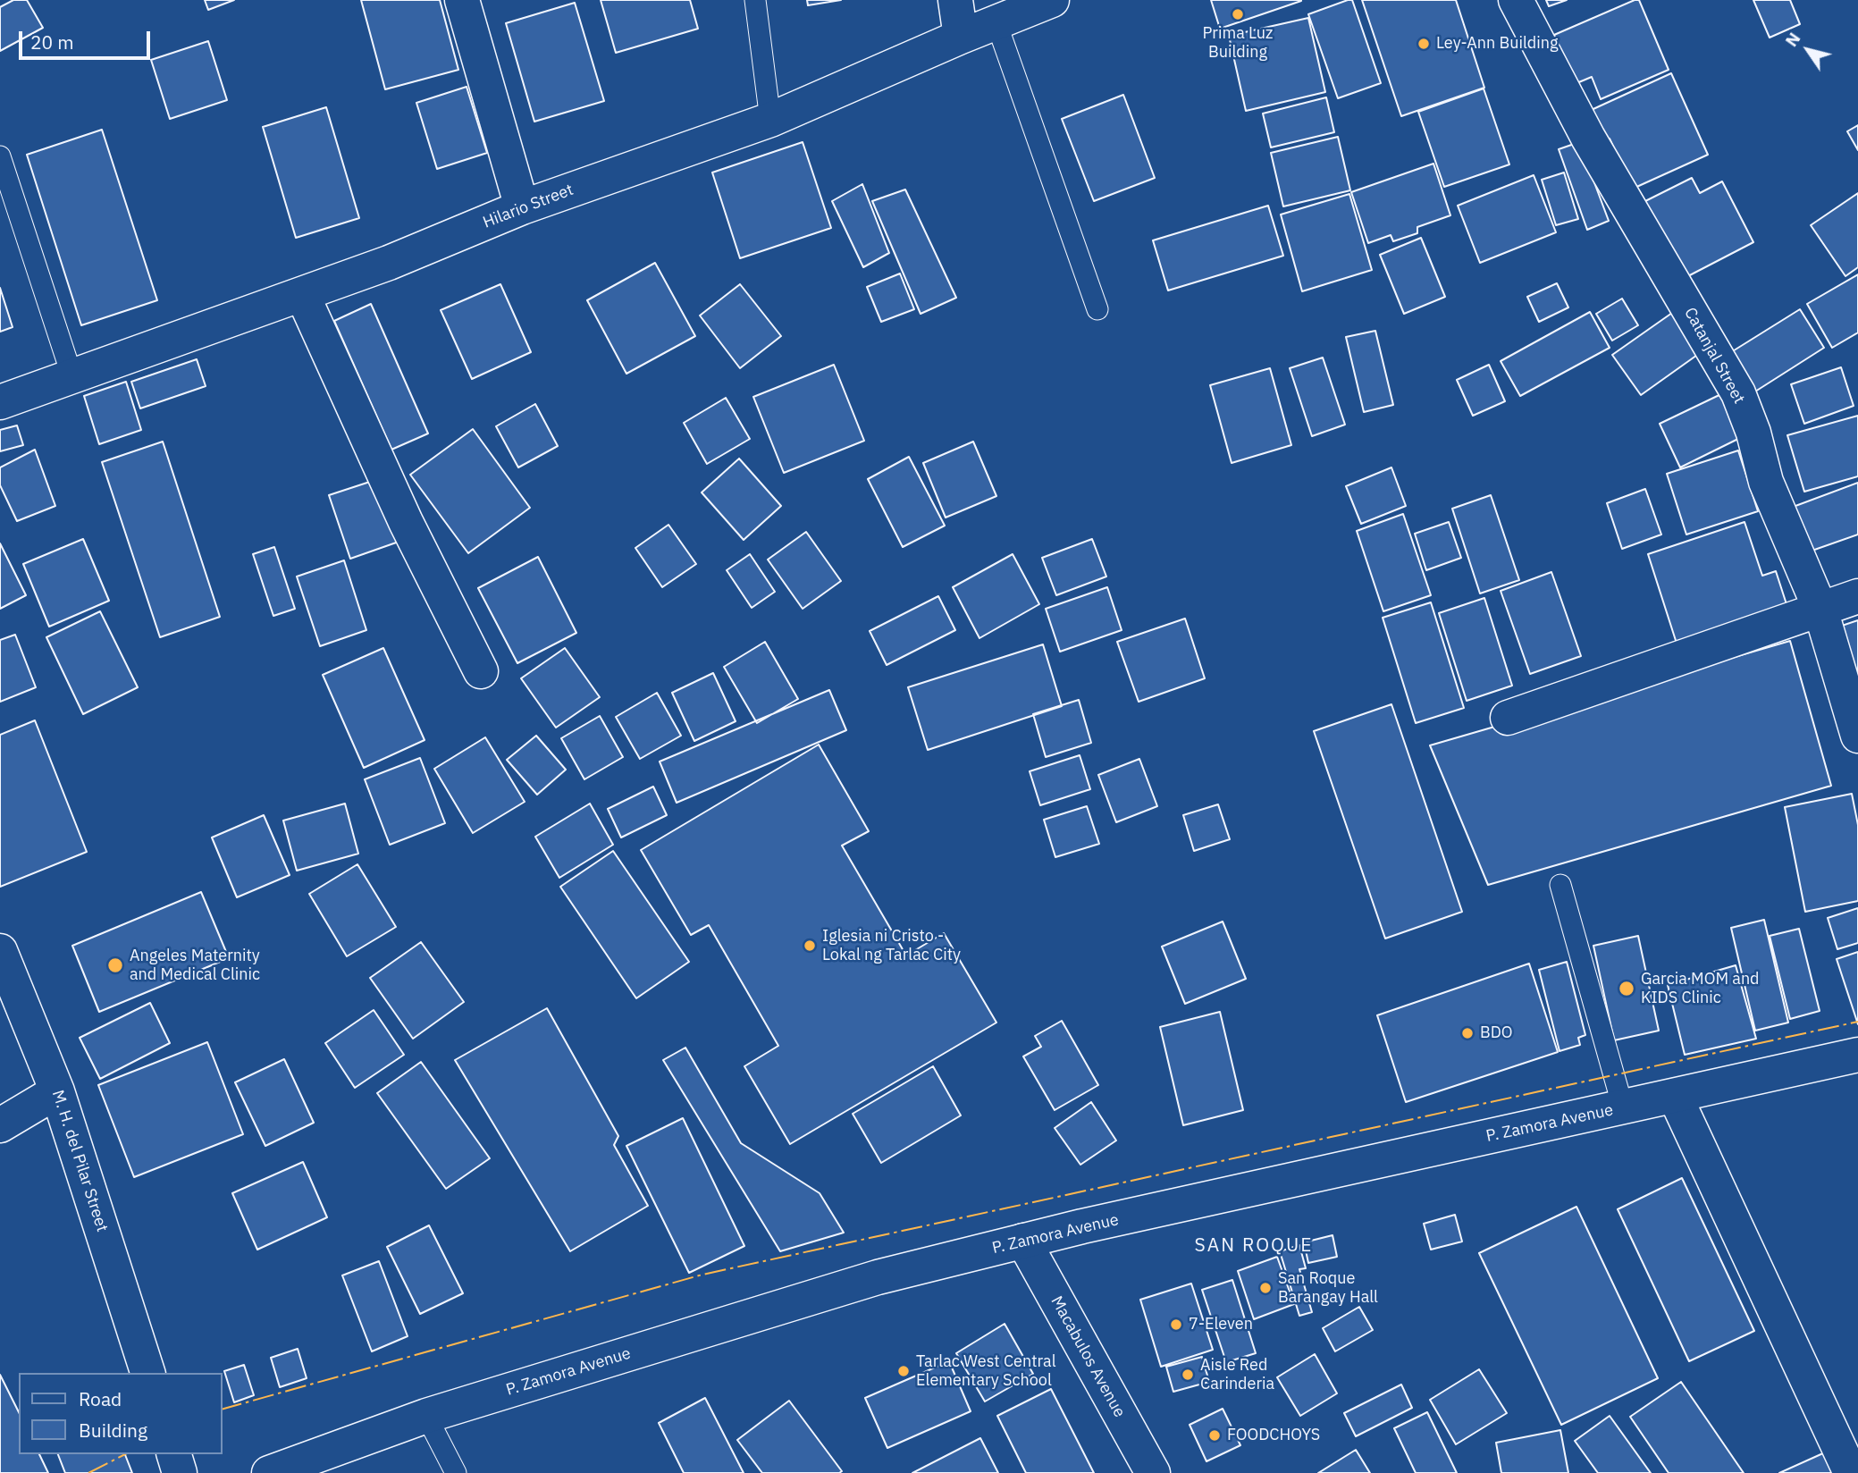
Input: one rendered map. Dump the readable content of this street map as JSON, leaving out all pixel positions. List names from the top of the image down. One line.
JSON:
{"streets":{"main road":["Hilario Street","Catanjal Street","P. Zamora Avenue","M. H. del Pilar Street","Macabulos Avenue"]},"crossings":[["P. Zamora Avenue","Macabulos Avenue"]],"districts":["SAN ROQUE"],"places":["Prima Luz Building","Ley-Ann Building","Iglesia ni Cristo - Lokal ng Tarlac City","Angeles Maternity and Medical Clinic","Garcia MOM and KIDS Clinic","BDO","San Roque Barangay Hall","7-Eleven","Tarlac West Central Elementary School","Aisle Red Carinderia","FOODCHOYS"],"legend":["Road","Building"],"scale_bar":"20 m","north":"top left"}
